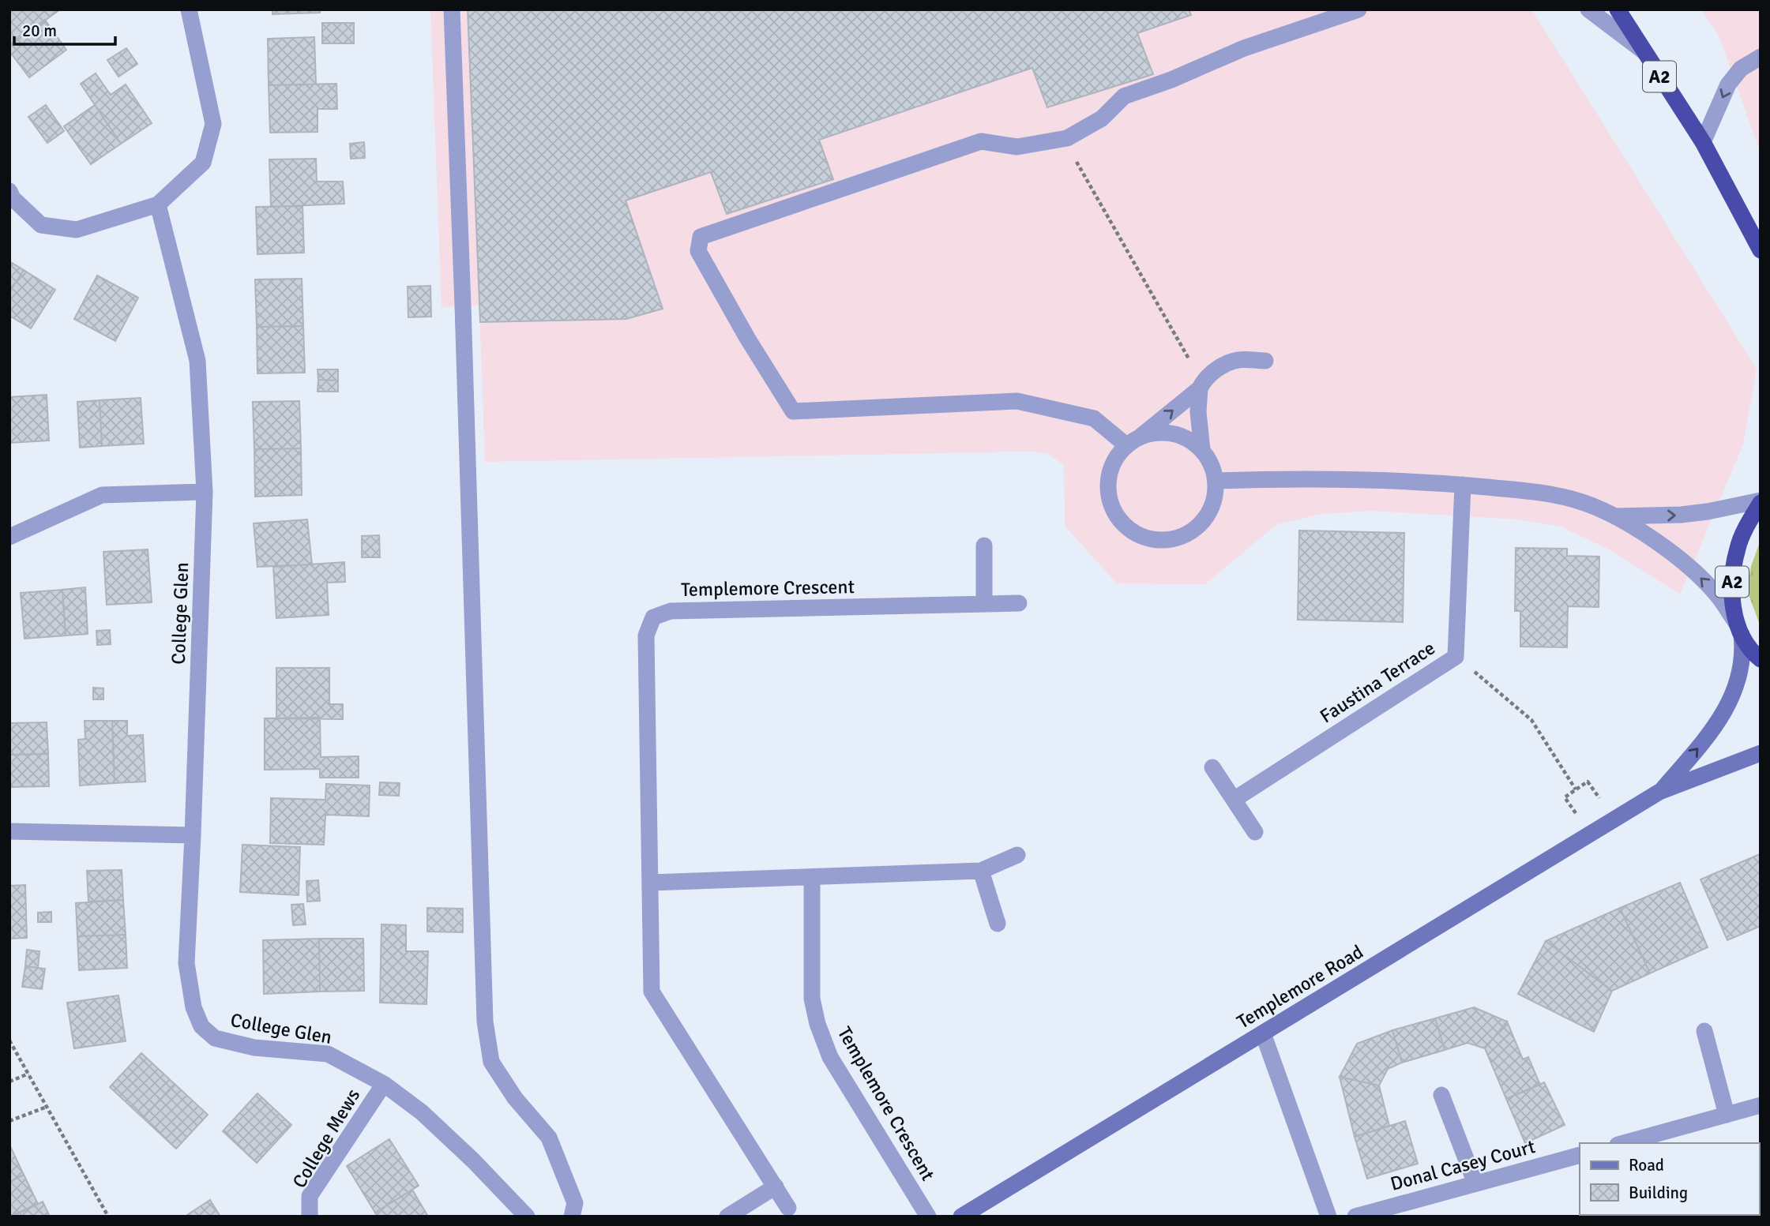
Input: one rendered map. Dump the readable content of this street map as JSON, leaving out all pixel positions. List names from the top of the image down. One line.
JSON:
{"streets":{"highway":["A2"],"main road":["Templemore Road"],"street":["Templemore Crescent","College Glen","Faustina Terrace","College Mews","Donal Casey Court"]},"crossings":[["A2","Templemore Road"],["College Glen","College Mews"]],"legend":["Road","Building"],"scale_bar":"20 m"}
